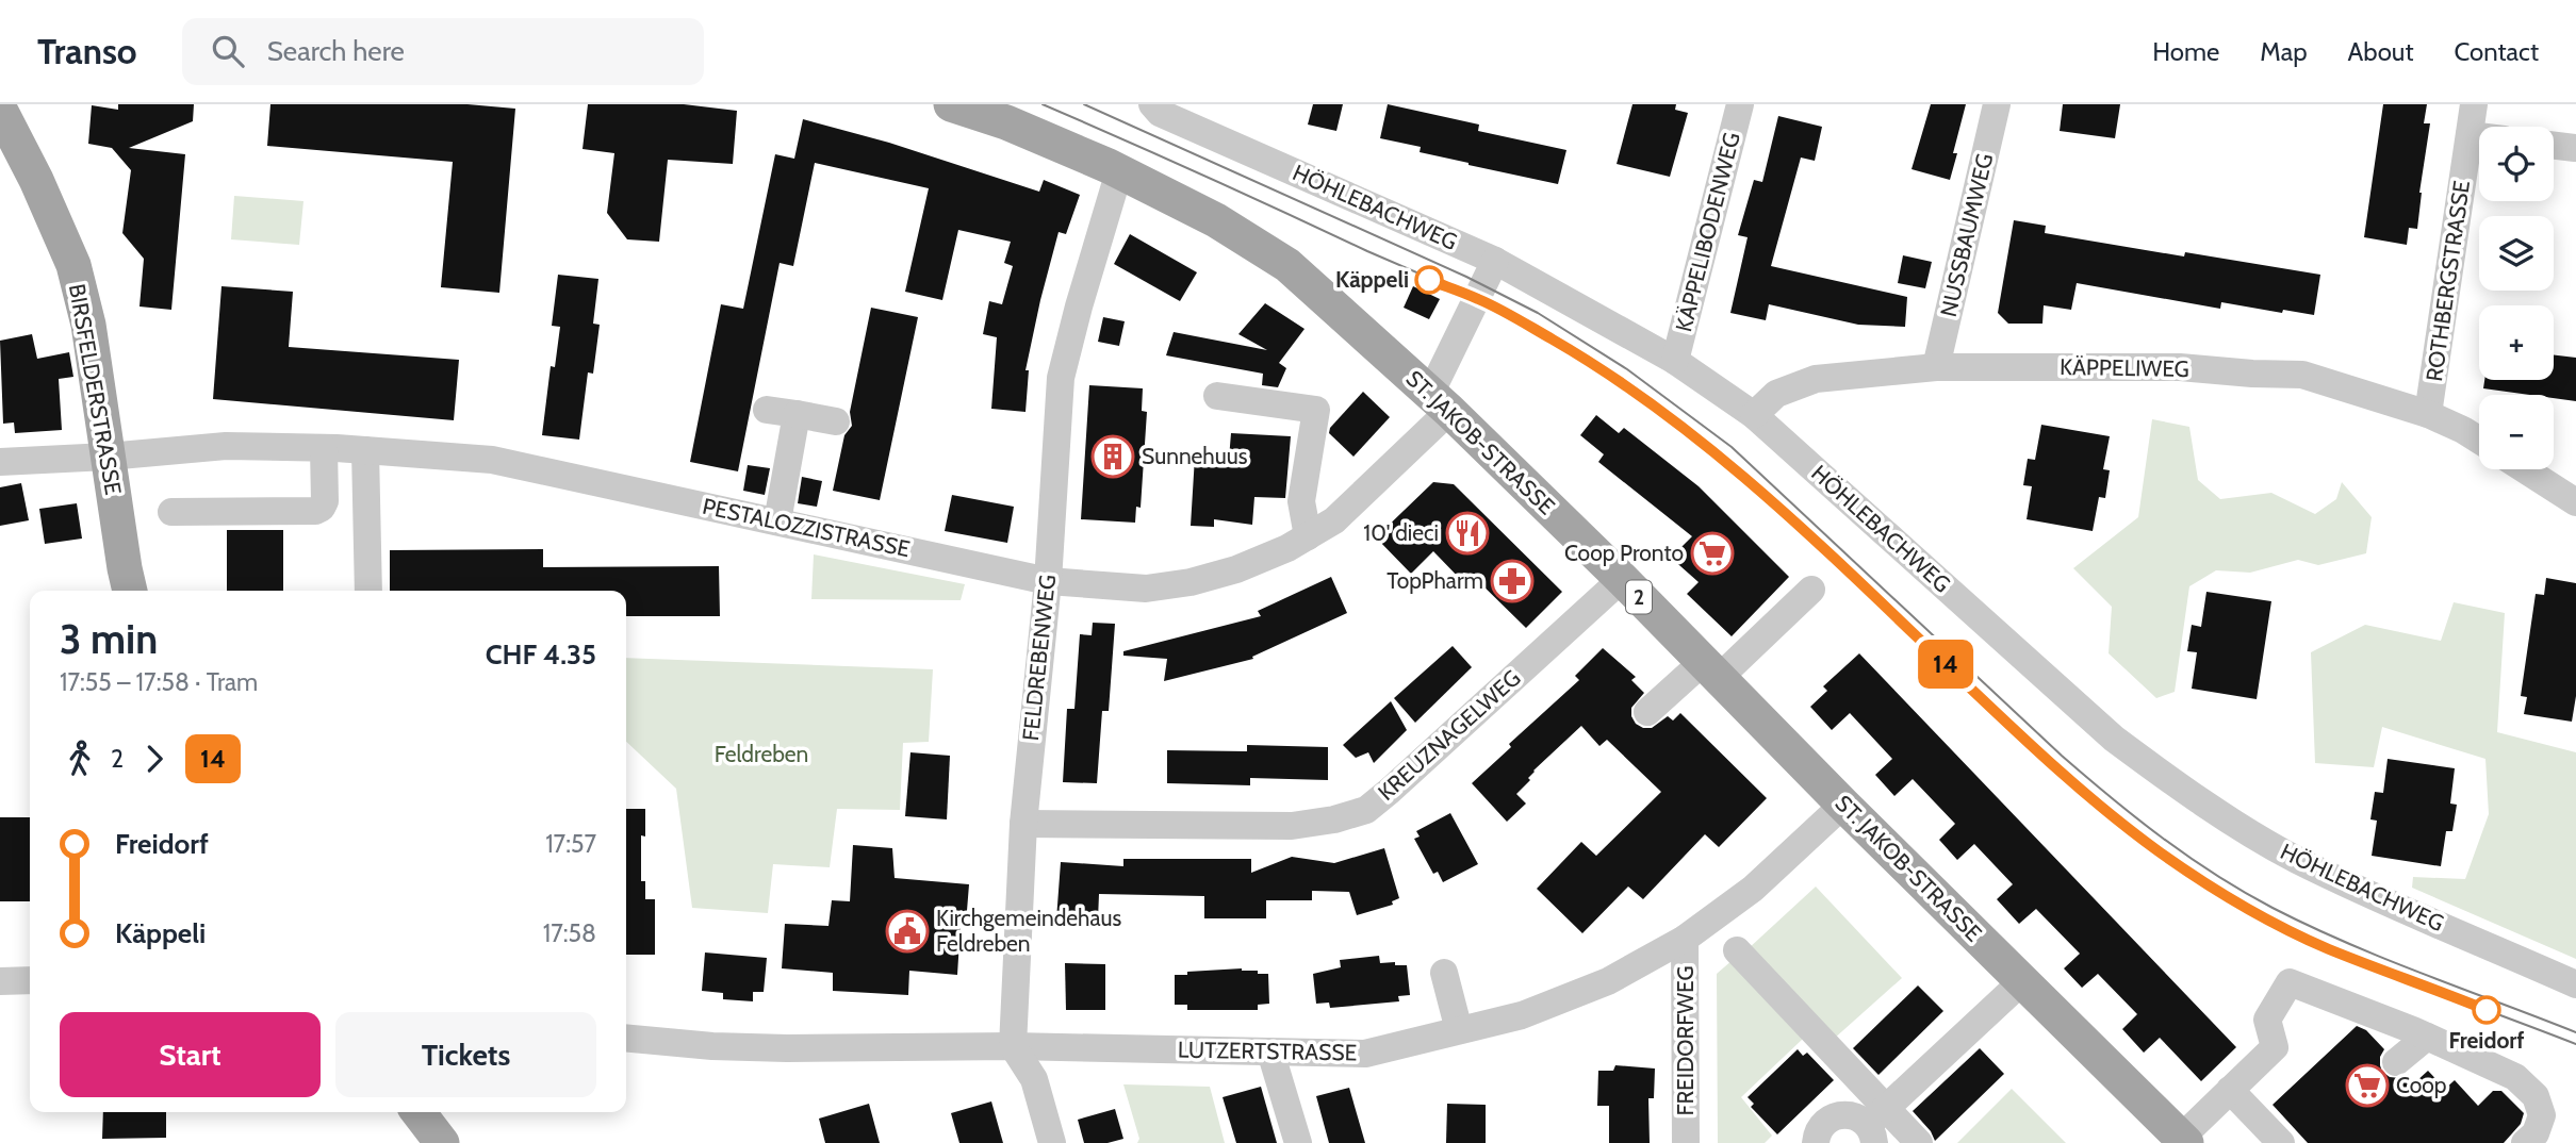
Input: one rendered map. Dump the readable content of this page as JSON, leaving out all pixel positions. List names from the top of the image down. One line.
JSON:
{"streets":{"main road":["BIRSFELDERSTRASSE","ST. JAKOB-STRASSE","2"],"street":["HÖHLEBACHWEG","KÄPPELIBODENWEG","NUSSBAUMWEG","ROTHBERGSTRASSE","KÄPPELIWEG","PESTALOZZISTRASSE","FELDREBENWEG","KREUZNAGELWEG","FREIDORFWEG","LUTZERTSTRASSE"]},"crossings":[["HÖHLEBACHWEG","KÄPPELIBODENWEG"],["HÖHLEBACHWEG","KÄPPELIWEG"],["NUSSBAUMWEG","KÄPPELIWEG"],["ROTHBERGSTRASSE","KÄPPELIWEG"],["BIRSFELDERSTRASSE","PESTALOZZISTRASSE"],["ST. JAKOB-STRASSE","PESTALOZZISTRASSE"],["ST. JAKOB-STRASSE","FELDREBENWEG"],["ST. JAKOB-STRASSE","KREUZNAGELWEG"],["ST. JAKOB-STRASSE","LUTZERTSTRASSE"],["PESTALOZZISTRASSE","FELDREBENWEG"],["FELDREBENWEG","KREUZNAGELWEG"],["FELDREBENWEG","LUTZERTSTRASSE"],["FREIDORFWEG","LUTZERTSTRASSE"]],"parks":["Feldreben"],"places":{"other":["Käppeli","Freidorf"],"building":["Sunnehuus"],"restaurant":["10' dieci"],"supermarket":["Coop Pronto","Coop"],"pharmacy":["TopPharm"],"public building":["Kirchgemeindehaus Feldreben"]},"lines":["tram line 14"],"page":{"header":"Transo","search":"Search here","nav":["Home","Map","About","Contact"],"on_map":"14","map_buttons":["+","−"],"heading":["3 min","17:55 – 17:58 · Tram","CHF 4.35"],"legs":["2","14"],"list":[{"name":"Freidorf","value":"17:57"},{"name":"Käppeli","value":"17:58"}],"buttons":["Start","Tickets"]}}
